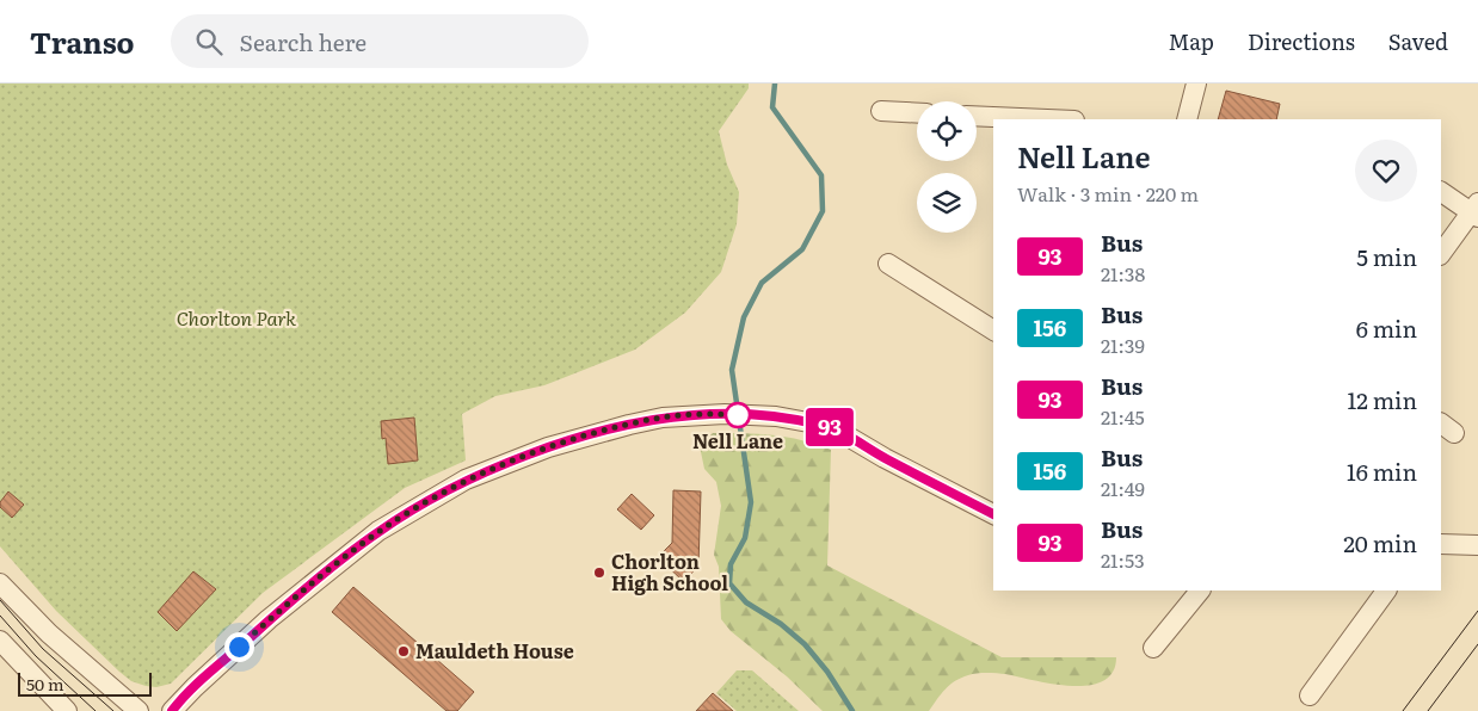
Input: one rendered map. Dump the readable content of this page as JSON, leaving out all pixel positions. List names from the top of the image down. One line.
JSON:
{"parks":["Chorlton Park"],"places":["Nell Lane","Chorlton High School","Mauldeth House"],"lines":["bus line 93"],"scale_bar":"50 m","page":{"header":"Transo","search":"Search here","nav":["Map","Directions","Saved"],"on_map":"93","heading":["Nell Lane","Walk · 3 min · 220 m"],"list":[{"mark":"93","name":"Bus","note":"21:38","value":"5 min"},{"mark":"156","name":"Bus","note":"21:39","value":"6 min"},{"mark":"93","name":"Bus","note":"21:45","value":"12 min"},{"mark":"156","name":"Bus","note":"21:49","value":"16 min"},{"mark":"93","name":"Bus","note":"21:53","value":"20 min"}],"scale":"50 m"}}
